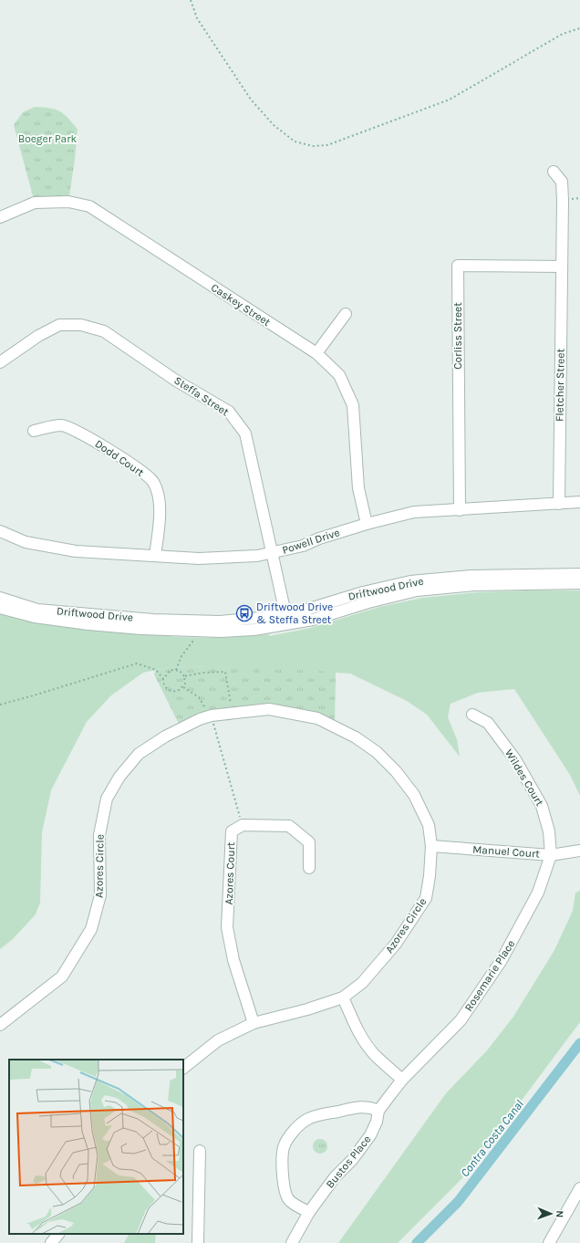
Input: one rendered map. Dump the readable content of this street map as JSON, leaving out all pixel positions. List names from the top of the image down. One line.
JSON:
{"streets":{"street":["Caskey Street","Corliss Street","Fletcher Street","Steffa Street","Dodd Court","Powell Drive","Driftwood Drive","Wildes Court","Manuel Court","Azores Circle","Azores Court","Rosemarie Place","Bustos Place"]},"crossings":[["Caskey Street","Powell Drive"],["Corliss Street","Fletcher Street"],["Corliss Street","Powell Drive"],["Fletcher Street","Powell Drive"],["Steffa Street","Powell Drive"],["Steffa Street","Driftwood Drive"],["Dodd Court","Powell Drive"],["Wildes Court","Manuel Court"],["Wildes Court","Rosemarie Place"],["Manuel Court","Azores Circle"],["Manuel Court","Rosemarie Place"],["Azores Circle","Azores Court"],["Rosemarie Place","Bustos Place"]],"water":["Contra Costa Canal"],"parks":["Boeger Park"],"places":{"bus stop":["Driftwood Drive & Steffa Street"]},"north":"right"}
